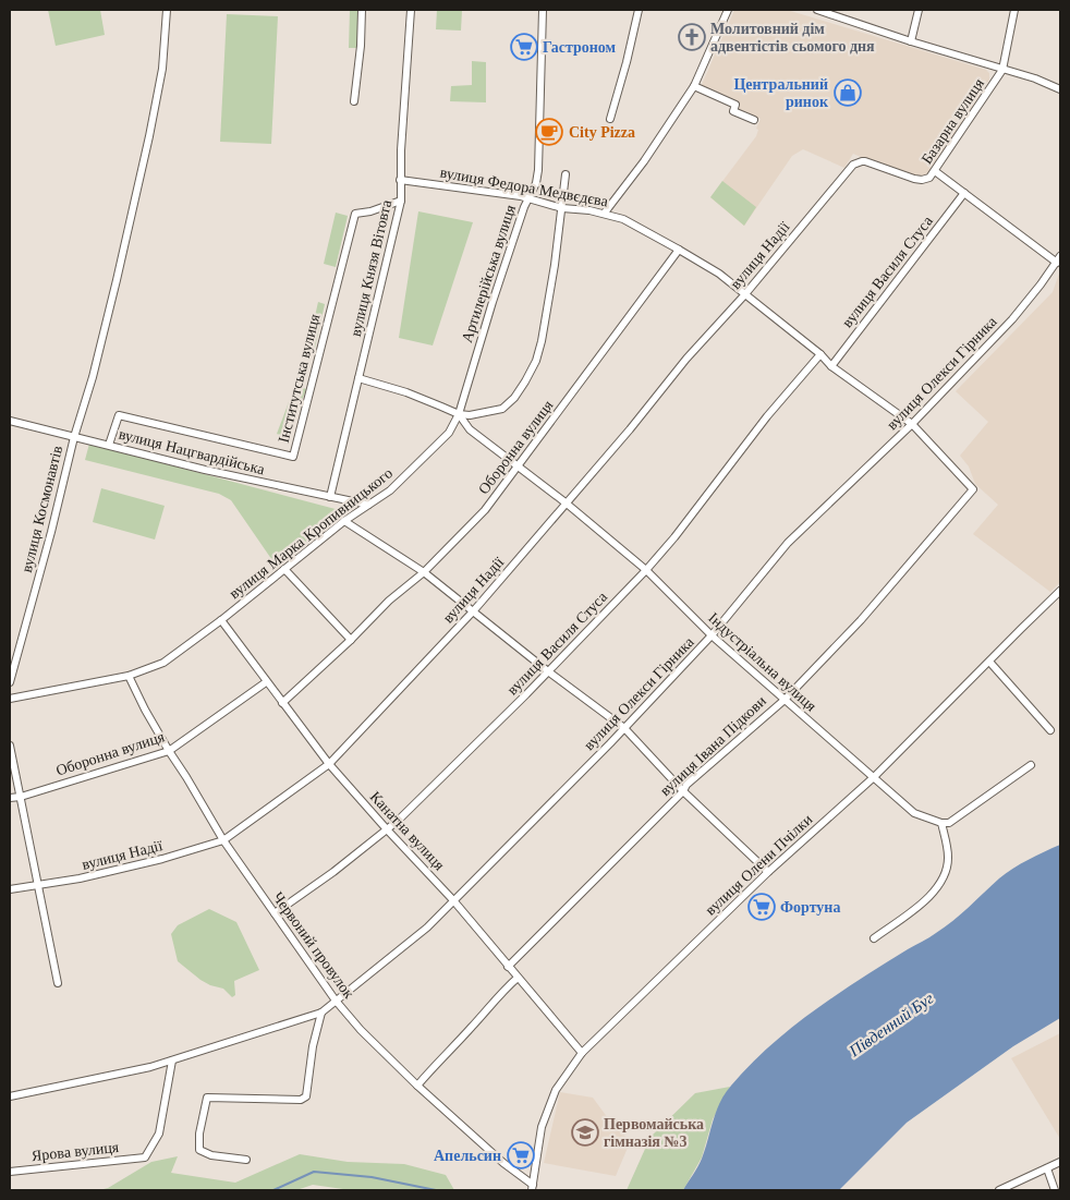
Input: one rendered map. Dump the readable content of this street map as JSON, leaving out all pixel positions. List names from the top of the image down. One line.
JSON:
{"streets":{"street":["Базарна вулиця","вулиця Федора Медвєдєва","вулиця Надії","вулиця Князя Вітовта","вулиця Василя Стуса","Артилерійська вулиця","вулиця Олекси Гірника","Інститутська вулиця","Оборонна вулиця","вулиця Нацгвардійська","вулиця Космонавтів","вулиця Марка Кропивницького","Індустріальна вулиця","вулиця Івана Підкови","Канатна вулиця","вулиця Олени Пчілки","Червоний провулок","Ярова вулиця"]},"crossings":[["Базарна вулиця","вулиця Надії"],["вулиця Федора Медвєдєва","вулиця Надії"],["вулиця Федора Медвєдєва","вулиця Князя Вітовта"],["вулиця Федора Медвєдєва","вулиця Василя Стуса"],["вулиця Федора Медвєдєва","Артилерійська вулиця"],["вулиця Федора Медвєдєва","вулиця Олекси Гірника"],["вулиця Федора Медвєдєва","Оборонна вулиця"],["вулиця Федора Медвєдєва","вулиця Івана Підкови"],["вулиця Надії","Індустріальна вулиця"],["вулиця Надії","Канатна вулиця"],["вулиця Надії","Червоний провулок"],["вулиця Князя Вітовта","Інститутська вулиця"],["вулиця Князя Вітовта","вулиця Нацгвардійська"],["вулиця Василя Стуса","Індустріальна вулиця"],["вулиця Василя Стуса","Канатна вулиця"],["вулиця Василя Стуса","Червоний провулок"],["Артилерійська вулиця","вулиця Марка Кропивницького"],["Артилерійська вулиця","Індустріальна вулиця"],["вулиця Олекси Гірника","Індустріальна вулиця"],["вулиця Олекси Гірника","Канатна вулиця"],["вулиця Олекси Гірника","Червоний провулок"],["вулиця Олекси Гірника","Ярова вулиця"],["Інститутська вулиця","вулиця Нацгвардійська"],["Оборонна вулиця","Індустріальна вулиця"],["Оборонна вулиця","Канатна вулиця"],["Оборонна вулиця","Червоний провулок"],["вулиця Нацгвардійська","вулиця Космонавтів"],["вулиця Нацгвардійська","вулиця Марка Кропивницького"],["вулиця Марка Кропивницького","Індустріальна вулиця"],["вулиця Марка Кропивницького","Канатна вулиця"],["вулиця Марка Кропивницького","Червоний провулок"],["Індустріальна вулиця","вулиця Івана Підкови"],["Індустріальна вулиця","вулиця Олени Пчілки"],["вулиця Івана Підкови","Канатна вулиця"],["Канатна вулиця","вулиця Олени Пчілки"],["вулиця Олени Пчілки","Червоний провулок"]],"water":["Південний Буг"],"places":{"church":["Молитовний дім адвентістів сьомого дня"],"supermarket":["Гастроном","Фортуна","Апельсин"],"shop":["Центральний ринок"],"cafe":["City Pizza"],"school or university":["Первомайська гімназія №3"]}}
